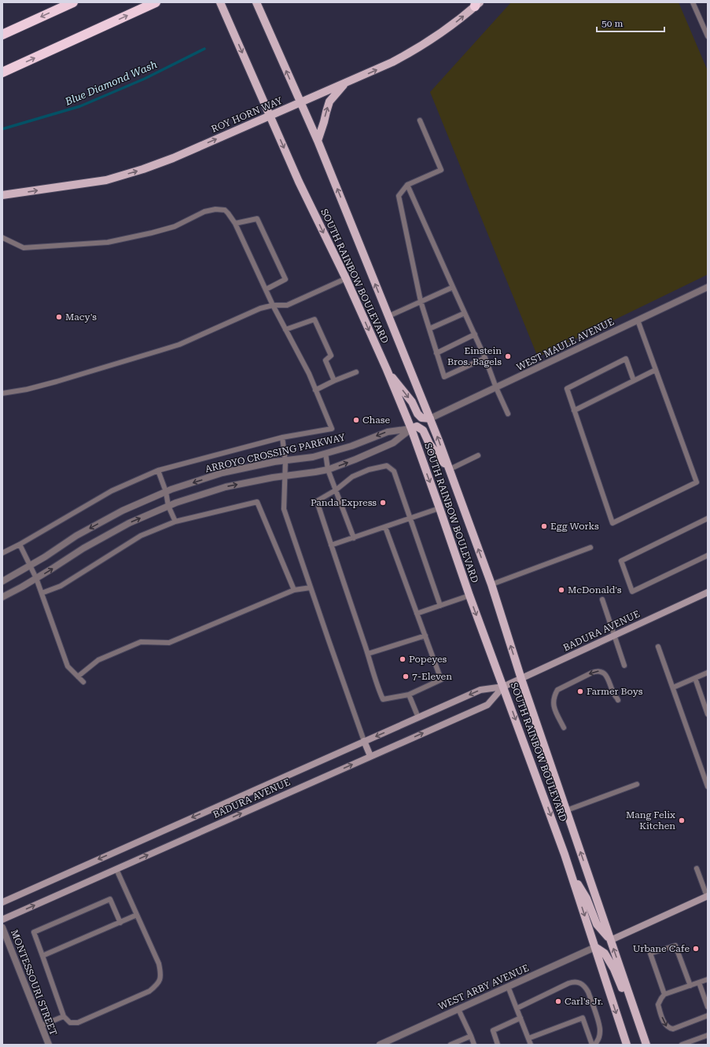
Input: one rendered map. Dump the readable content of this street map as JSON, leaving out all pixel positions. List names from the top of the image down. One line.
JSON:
{"streets":{"main road":["ROY HORN WAY","SOUTH RAINBOW BOULEVARD","BADURA AVENUE"],"street":["WEST MAULE AVENUE","ARROYO CROSSING PARKWAY","MONTESSOURI STREET","WEST ARBY AVENUE"]},"crossings":[["ROY HORN WAY","SOUTH RAINBOW BOULEVARD"],["SOUTH RAINBOW BOULEVARD","WEST MAULE AVENUE"],["SOUTH RAINBOW BOULEVARD","ARROYO CROSSING PARKWAY"],["SOUTH RAINBOW BOULEVARD","BADURA AVENUE"],["SOUTH RAINBOW BOULEVARD","WEST ARBY AVENUE"]],"one_way":["ROY HORN WAY"],"water":["Blue Diamond Wash"],"places":["Macy's","Einstein Bros. Bagels","Chase","Panda Express","Egg Works","McDonald's","Popeyes","7-Eleven","Farmer Boys","Mang Felix Kitchen","Urbane Cafe","Carl's Jr."],"scale_bar":"50 m"}
